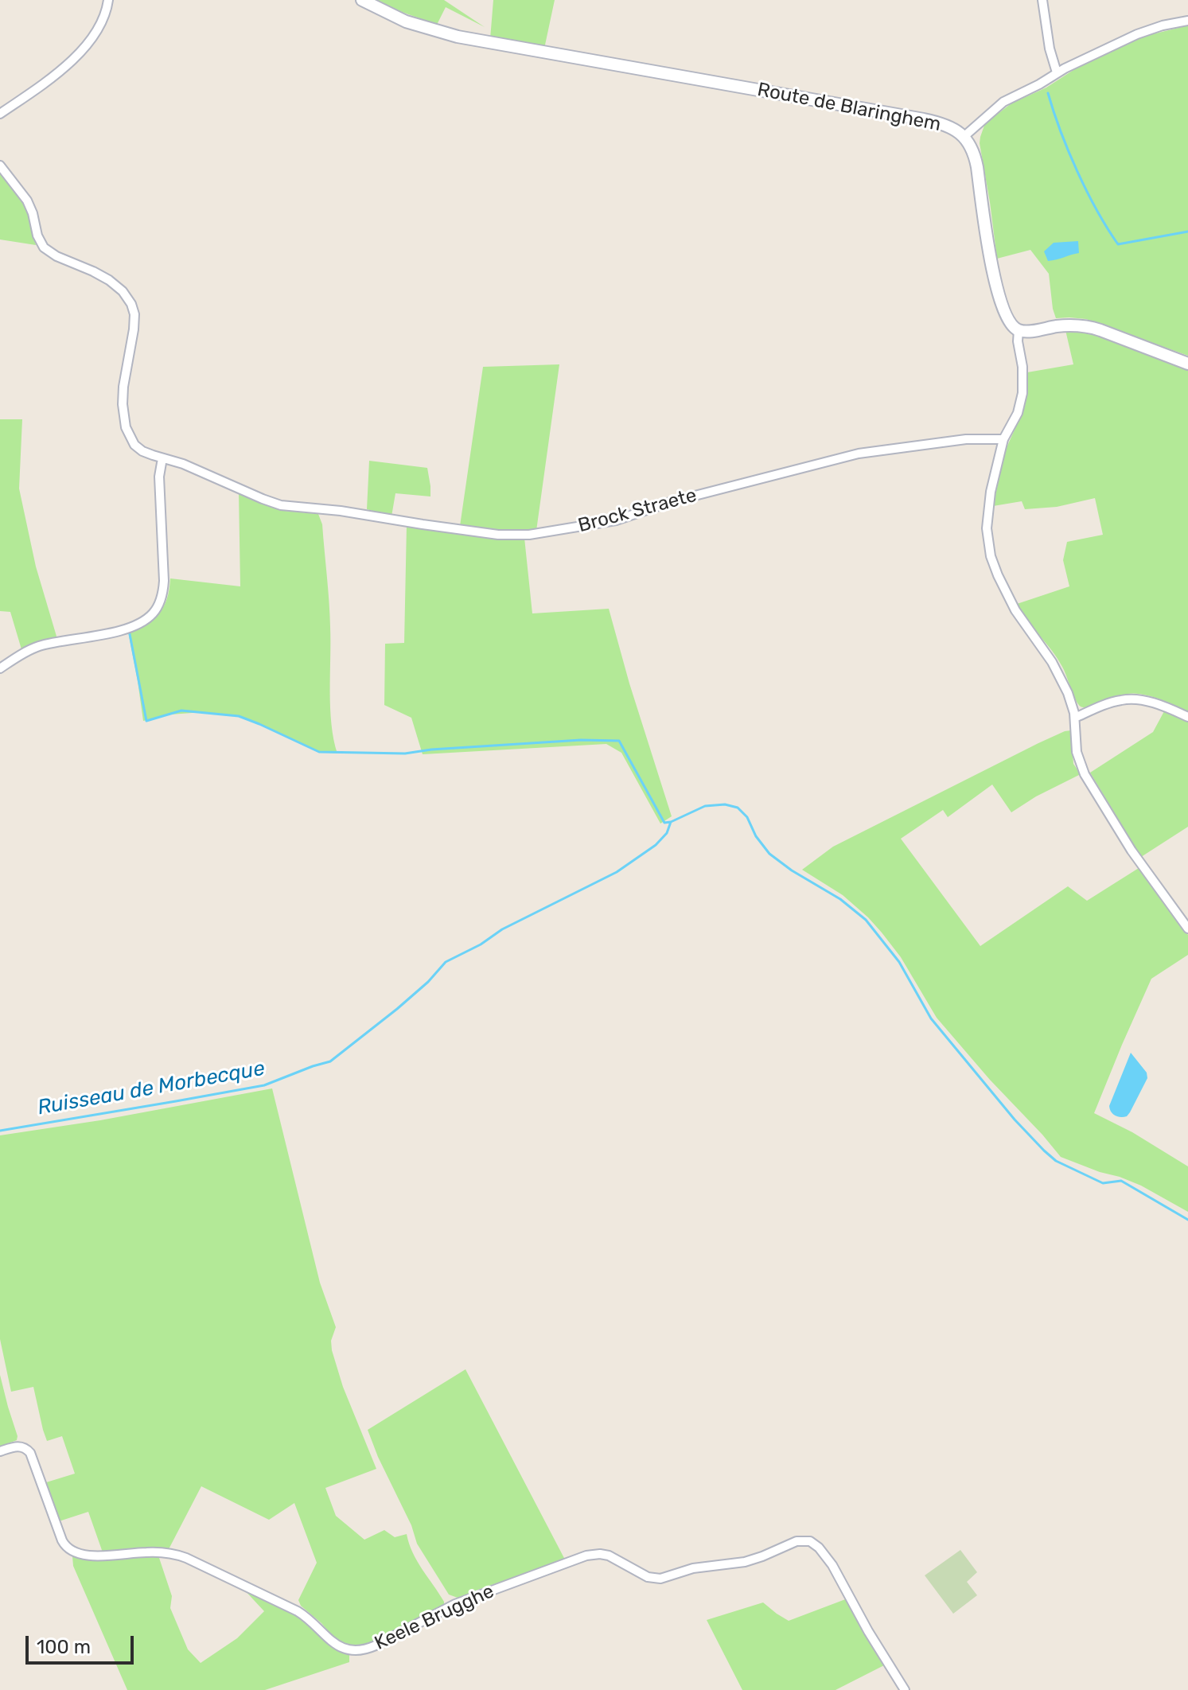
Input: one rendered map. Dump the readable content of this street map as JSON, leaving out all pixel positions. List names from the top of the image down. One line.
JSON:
{"streets":{"street":["Route de Blaringhem","Brock Straete","Keele Brugghe"]},"water":["Ruisseau de Morbecque"],"scale_bar":"100 m"}
